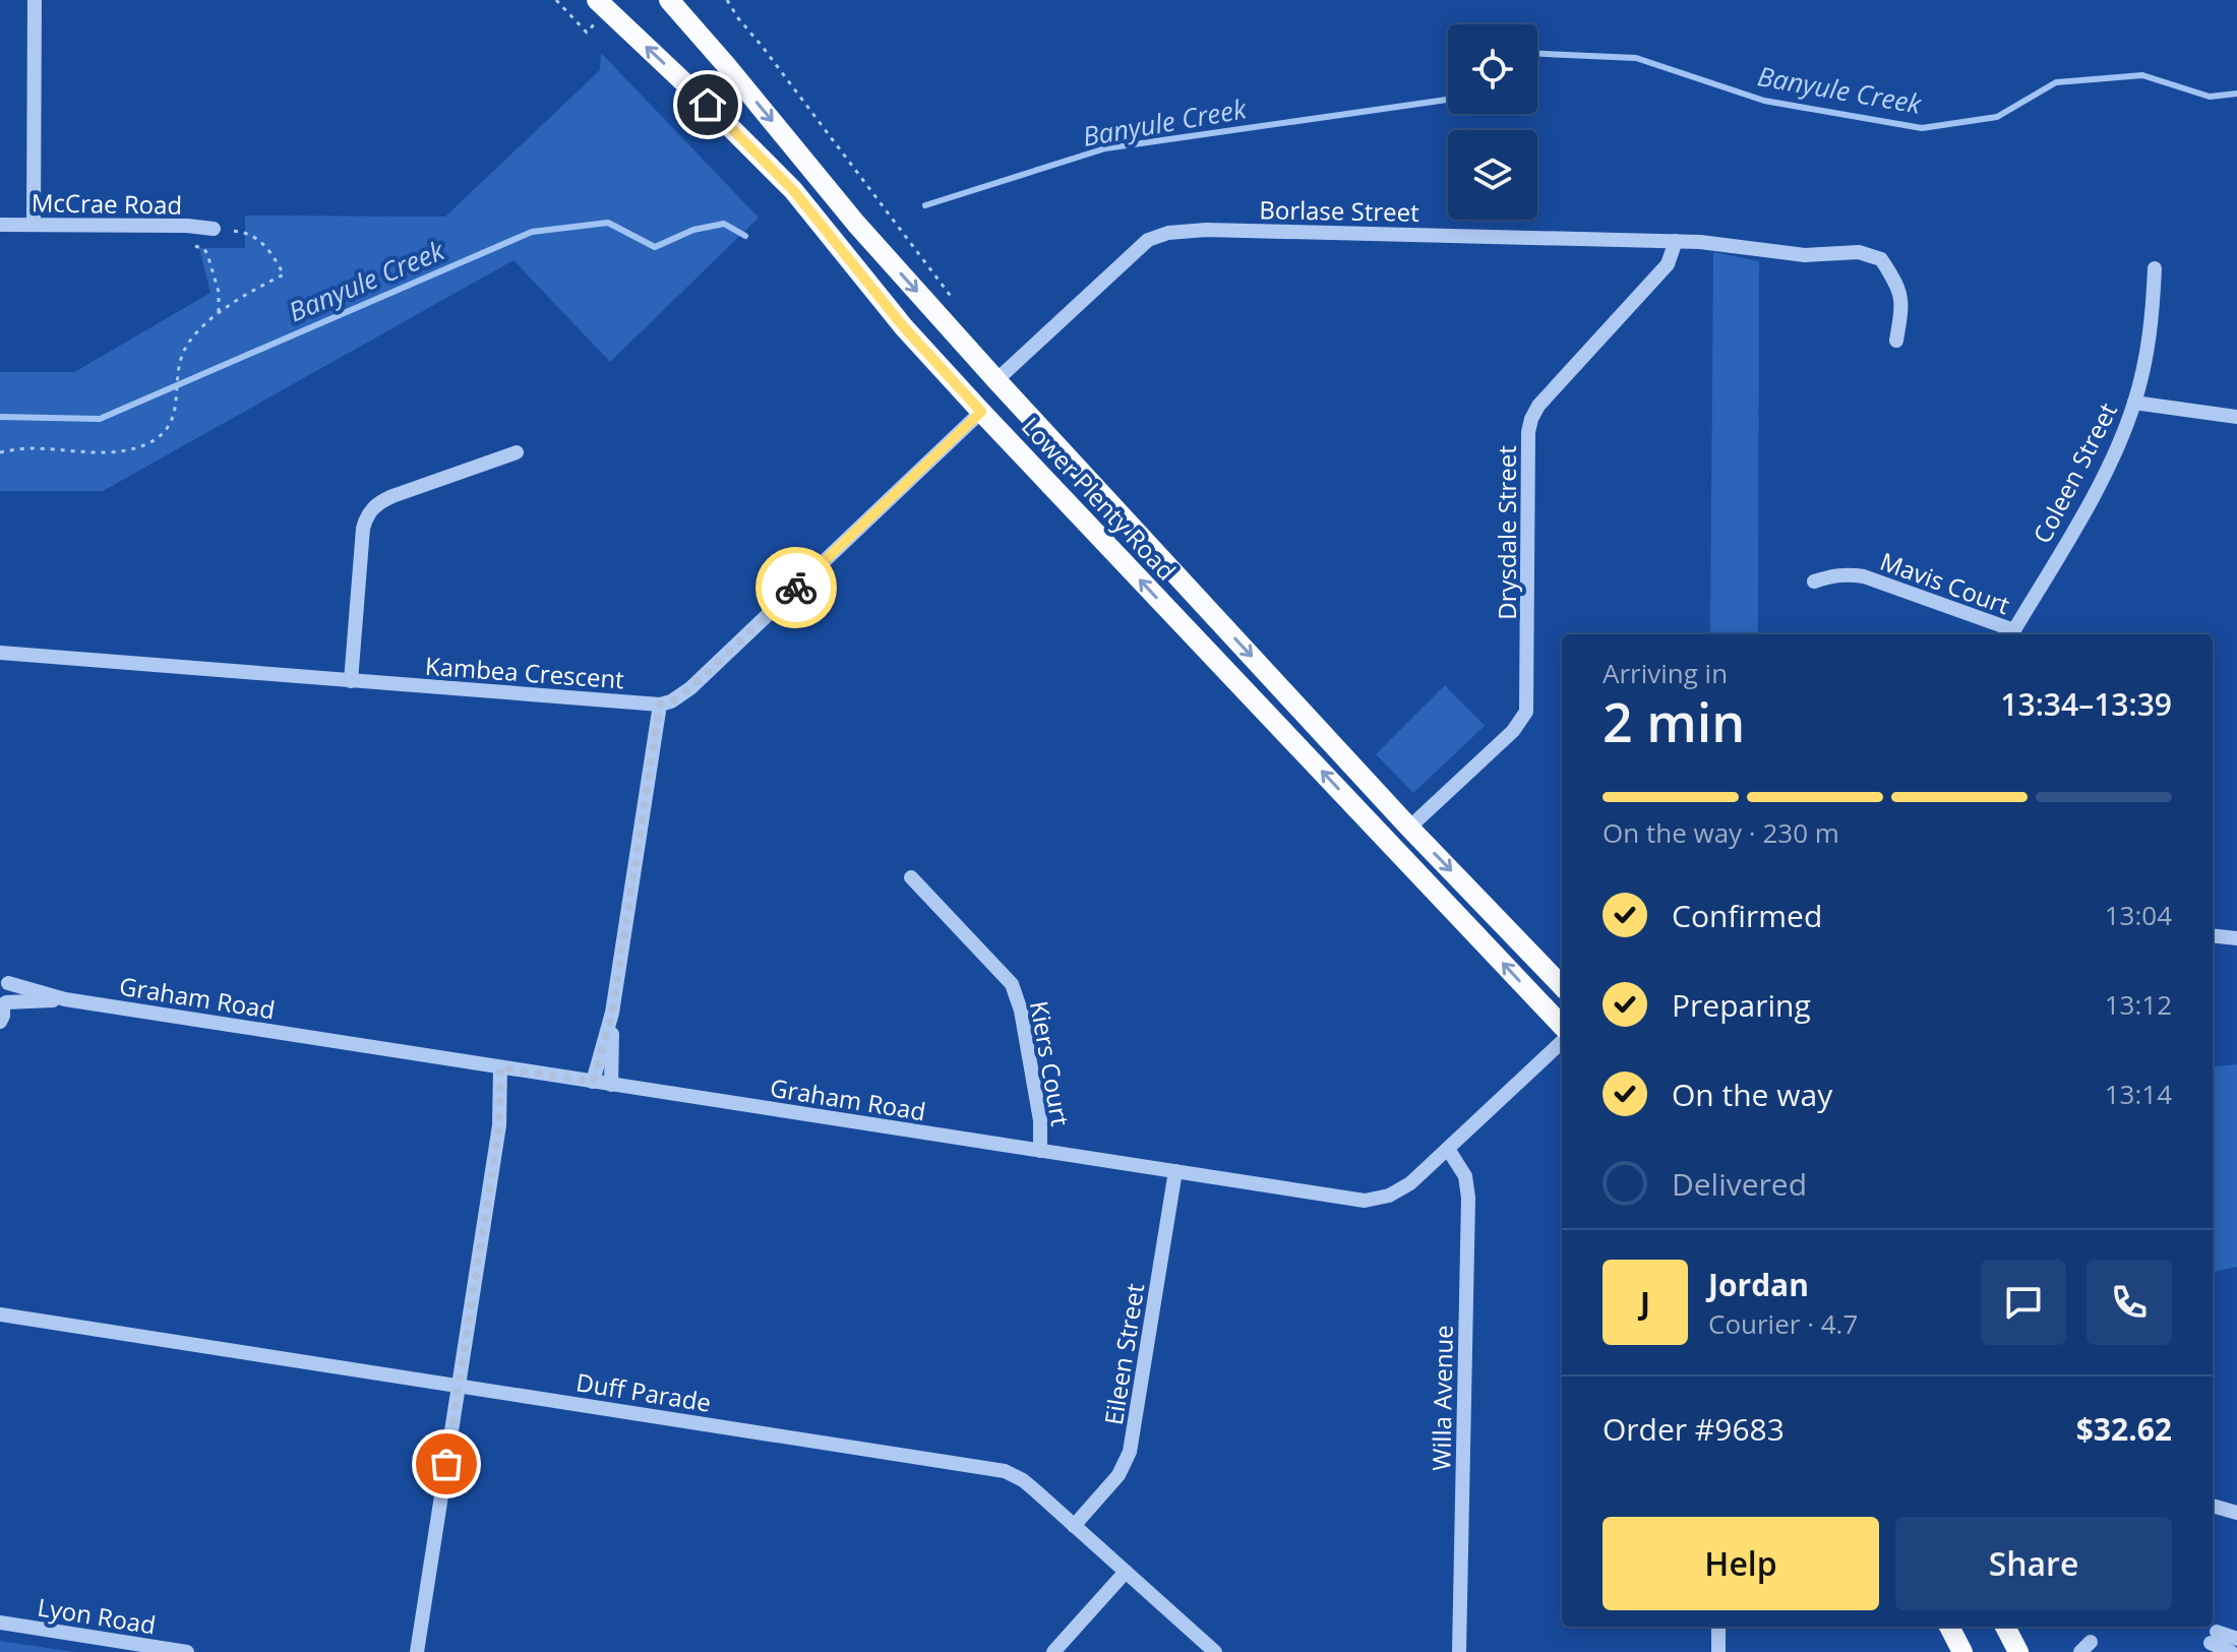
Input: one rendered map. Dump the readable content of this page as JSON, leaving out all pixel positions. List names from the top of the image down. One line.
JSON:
{"streets":{"main road":["Lower Plenty Road"],"street":["McCrae Road","Borlase Street","Coleen Street","Drysdale Street","Mavis Court","Kambea Crescent","Graham Road","Kiers Court","Eileen Street","Duff Parade","Willa Avenue","Lyon Road"]},"crossings":[["Borlase Street","Lower Plenty Road"],["Borlase Street","Drysdale Street"],["Coleen Street","Mavis Court"],["Lower Plenty Road","Drysdale Street"],["Graham Road","Kiers Court"],["Graham Road","Eileen Street"],["Graham Road","Willa Avenue"],["Eileen Street","Duff Parade"]],"water":["Banyule Creek"],"page":{"heading":["2 min","Arriving in","13:34–13:39"],"panel":["Jordan","Courier · 4.7","Order #9683","$32.62"],"bar":"On the way · 230 m","list":[["Confirmed","13:04"],["Preparing","13:12"],["On the way","13:14"],"Delivered"],"round":"J","buttons":["Help","Share"]}}
